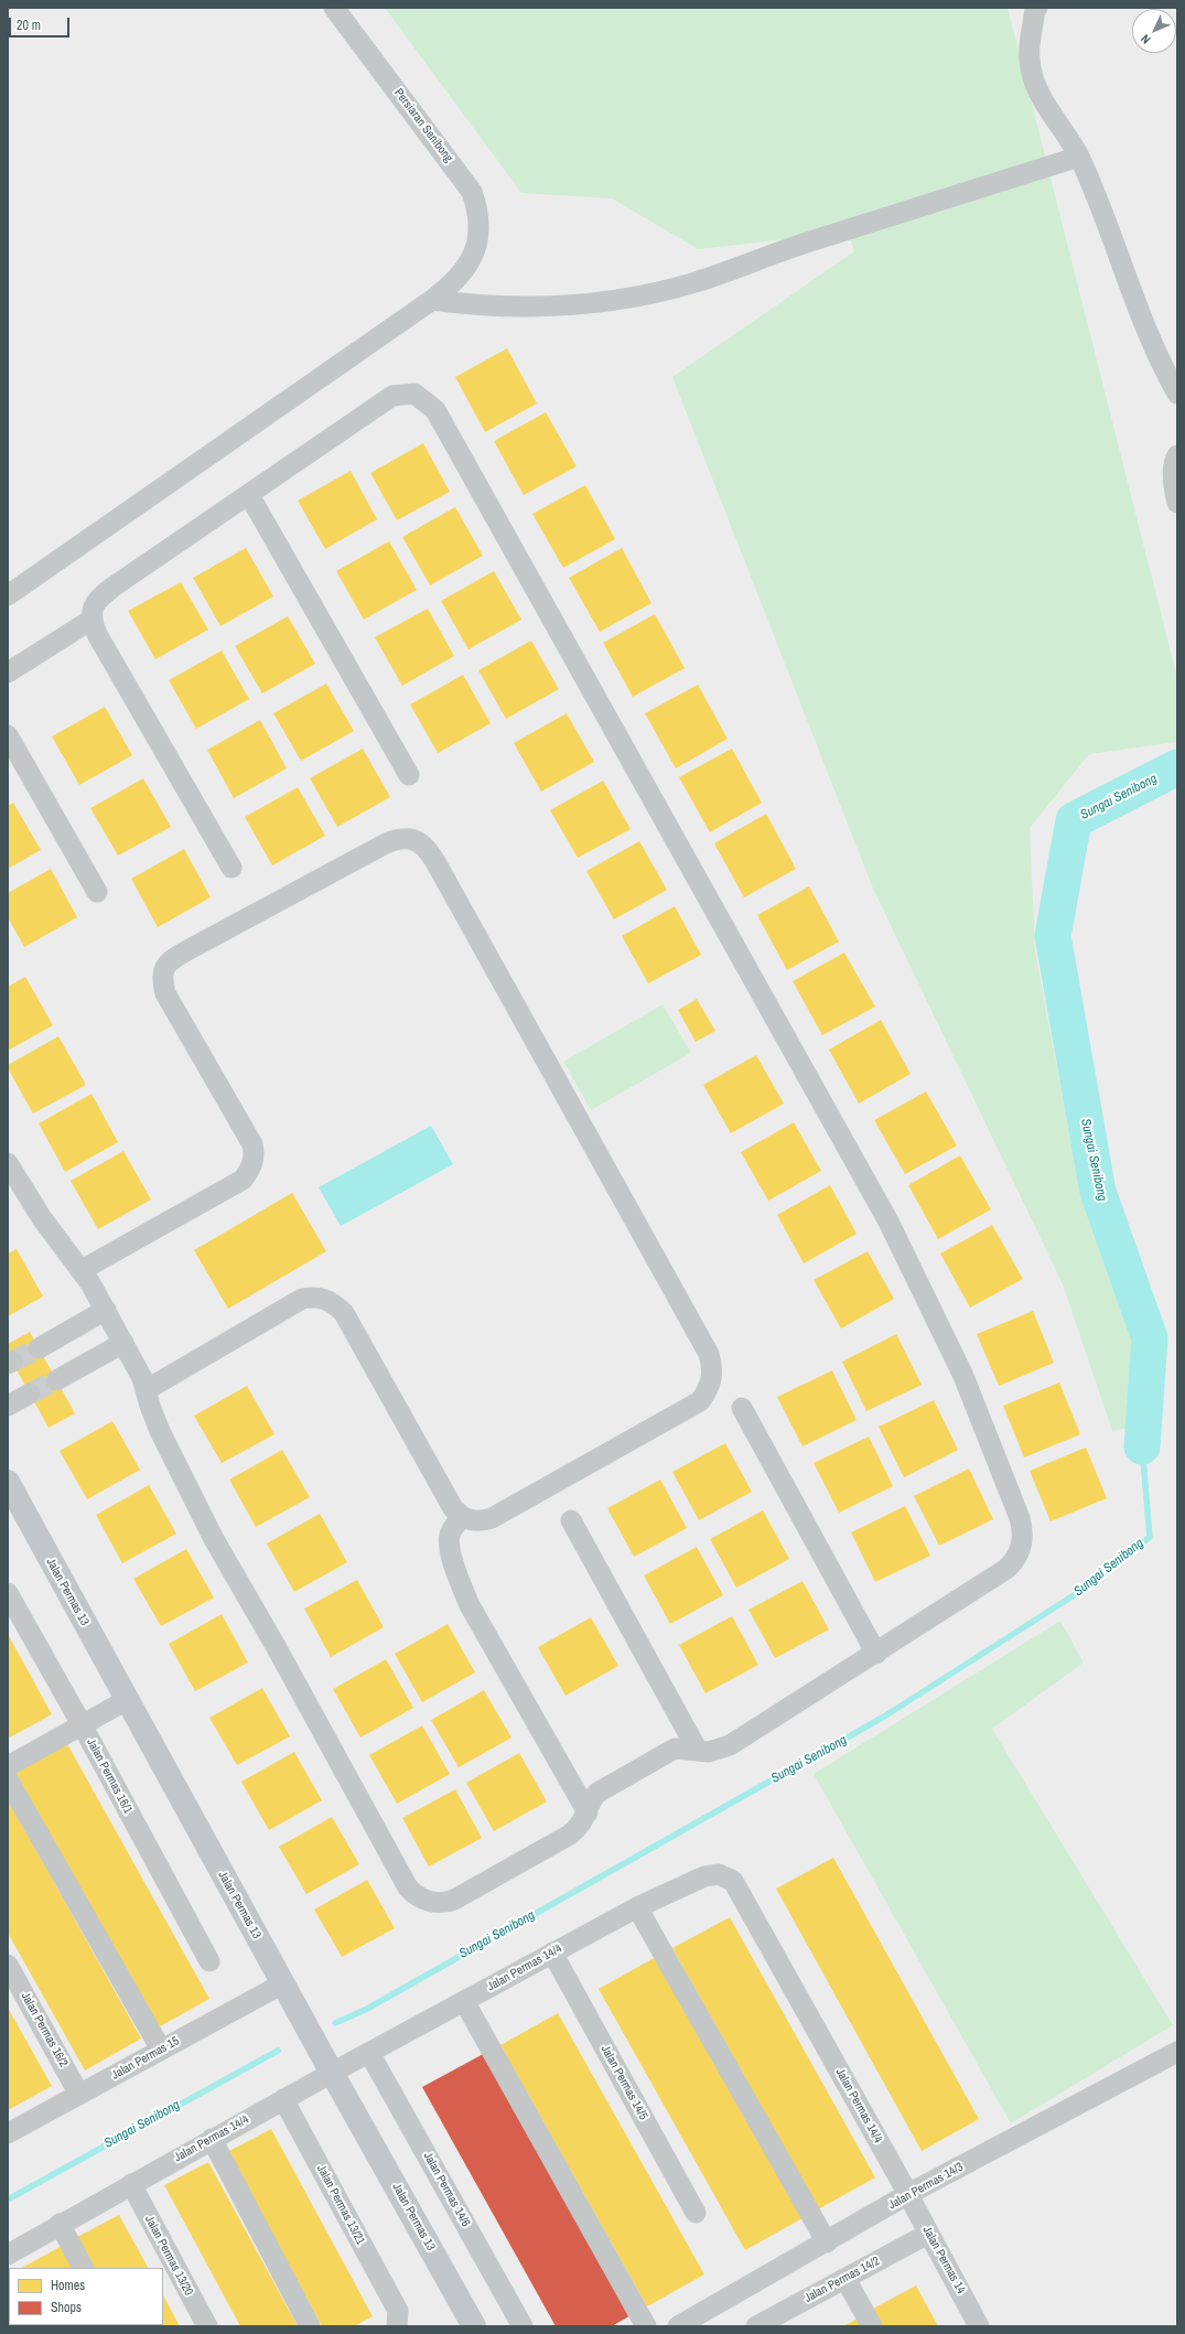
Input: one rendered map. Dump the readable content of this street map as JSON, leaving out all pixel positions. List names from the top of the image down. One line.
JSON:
{"streets":{"main road":["Jalan Permas 13"],"street":["Persiaran Senibong","Jalan Permas 16/1","Jalan Permas 14/4","Jalan Permas 16/2","Jalan Permas 15","Jalan Permas 14/5","Jalan Permas 14/3","Jalan Permas 14/6","Jalan Permas 13/21","Jalan Permas 13/20","Jalan Permas 14","Jalan Permas 14/2"]},"crossings":[["Jalan Permas 13","Jalan Permas 14/4"],["Jalan Permas 13","Jalan Permas 15"],["Jalan Permas 14/4","Jalan Permas 14/5"],["Jalan Permas 14/4","Jalan Permas 14/3"],["Jalan Permas 14/4","Jalan Permas 14/6"],["Jalan Permas 14/4","Jalan Permas 13/21"],["Jalan Permas 14/4","Jalan Permas 13/20"],["Jalan Permas 14/4","Jalan Permas 14"],["Jalan Permas 16/2","Jalan Permas 15"],["Jalan Permas 14/3","Jalan Permas 14"],["Jalan Permas 14","Jalan Permas 14/2"]],"water":["Sungai Senibong"],"legend":["Homes","Shops"],"scale_bar":"20 m","north":"bottom left"}
